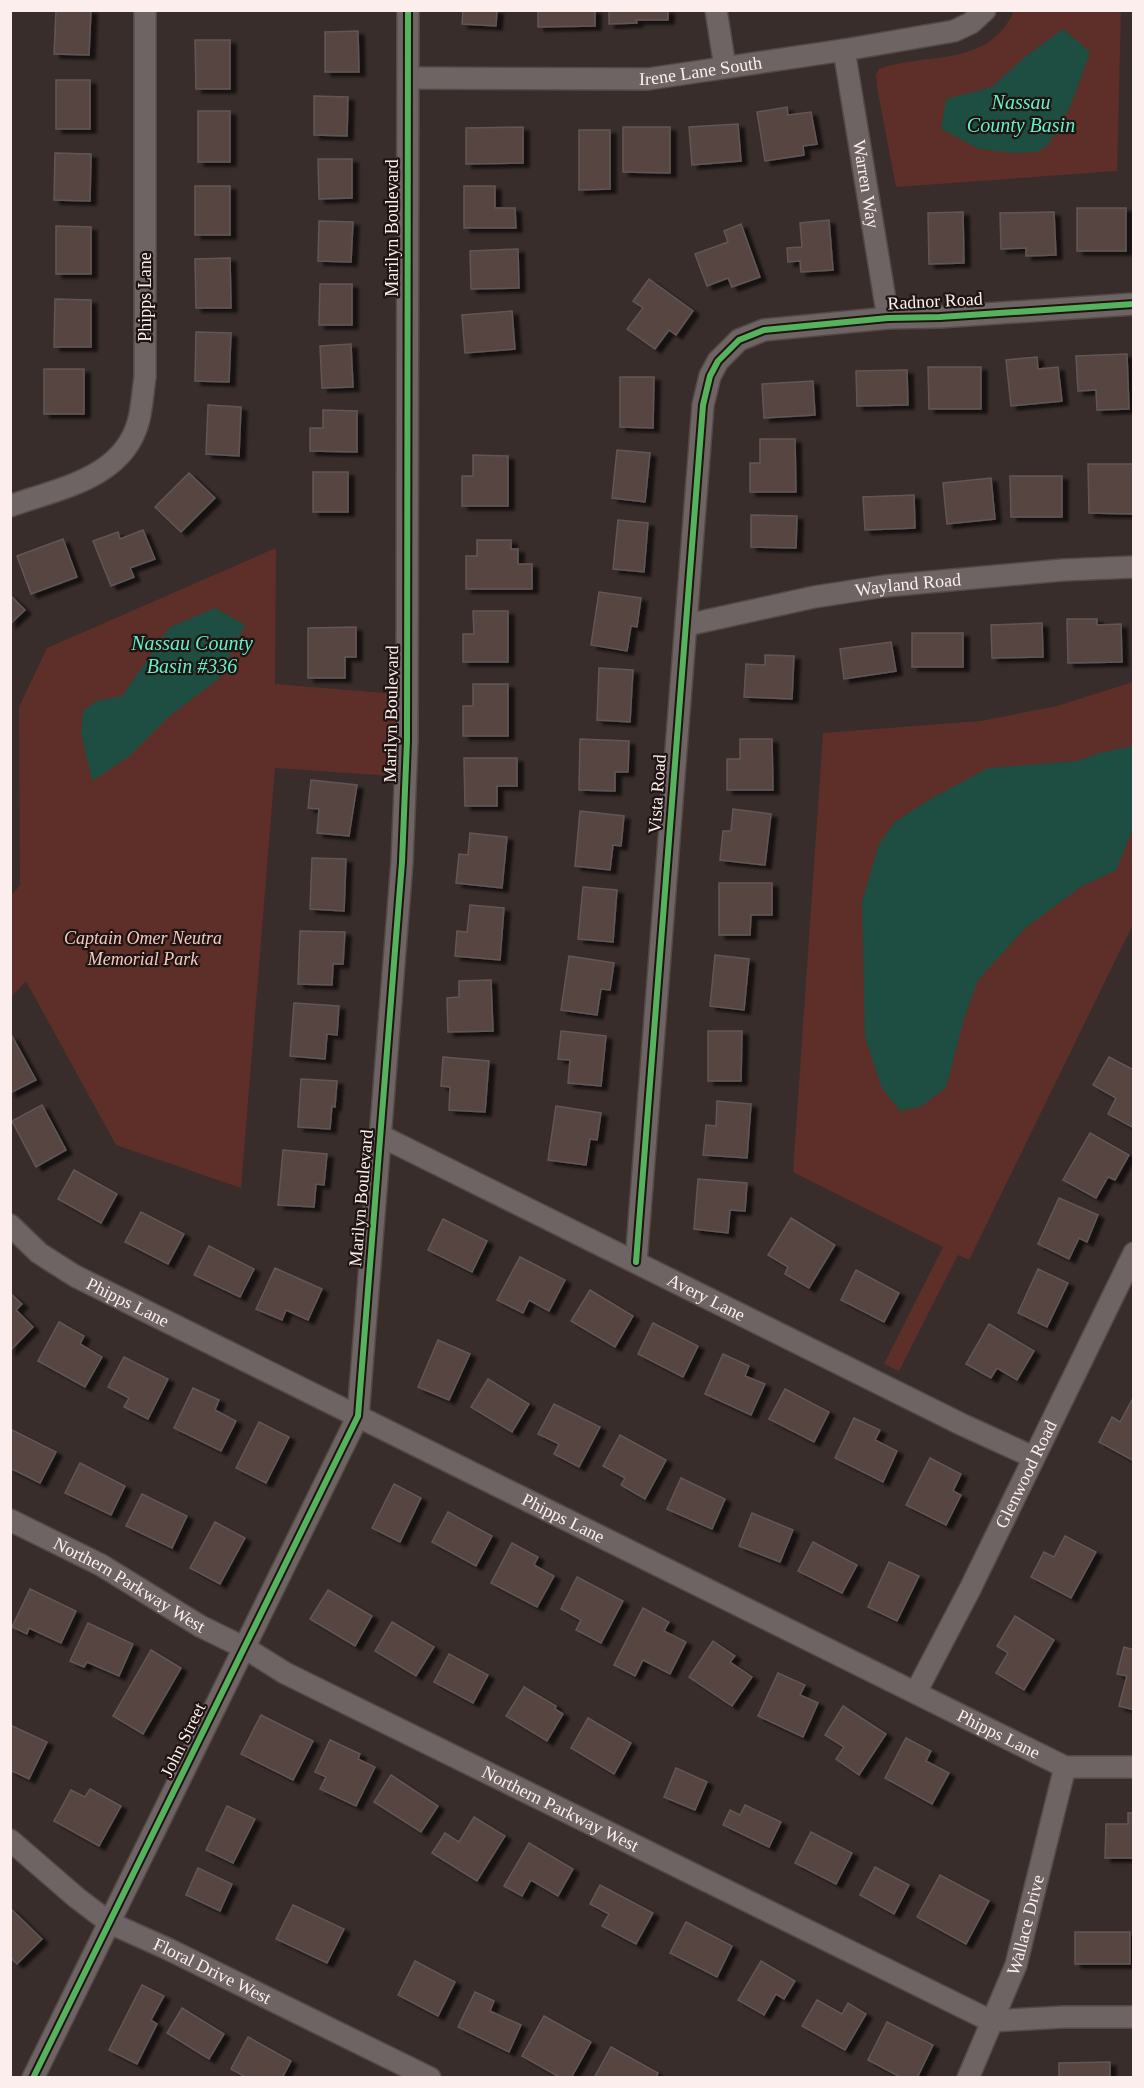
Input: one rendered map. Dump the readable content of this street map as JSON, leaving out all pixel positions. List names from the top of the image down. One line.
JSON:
{"streets":{"street":["Irene Lane South","Warren Way","Marilyn Boulevard","Phipps Lane","Radnor Road","Wayland Road","Vista Road","Avery Lane","Glenwood Road","Northern Parkway West","John Street","Wallace Drive","Floral Drive West"]},"crossings":[["Irene Lane South","Warren Way"],["Irene Lane South","Marilyn Boulevard"],["Warren Way","Radnor Road"],["Marilyn Boulevard","Phipps Lane"],["Marilyn Boulevard","Avery Lane"],["Marilyn Boulevard","John Street"],["Phipps Lane","Glenwood Road"],["Phipps Lane","John Street"],["Phipps Lane","Wallace Drive"],["Radnor Road","Vista Road"],["Wayland Road","Vista Road"],["Vista Road","Avery Lane"],["Avery Lane","Glenwood Road"],["Northern Parkway West","John Street"],["Northern Parkway West","Wallace Drive"],["John Street","Floral Drive West"]],"water":["Nassau County Basin","Nassau County Basin #336"],"parks":["Captain Omer Neutra Memorial Park"]}
